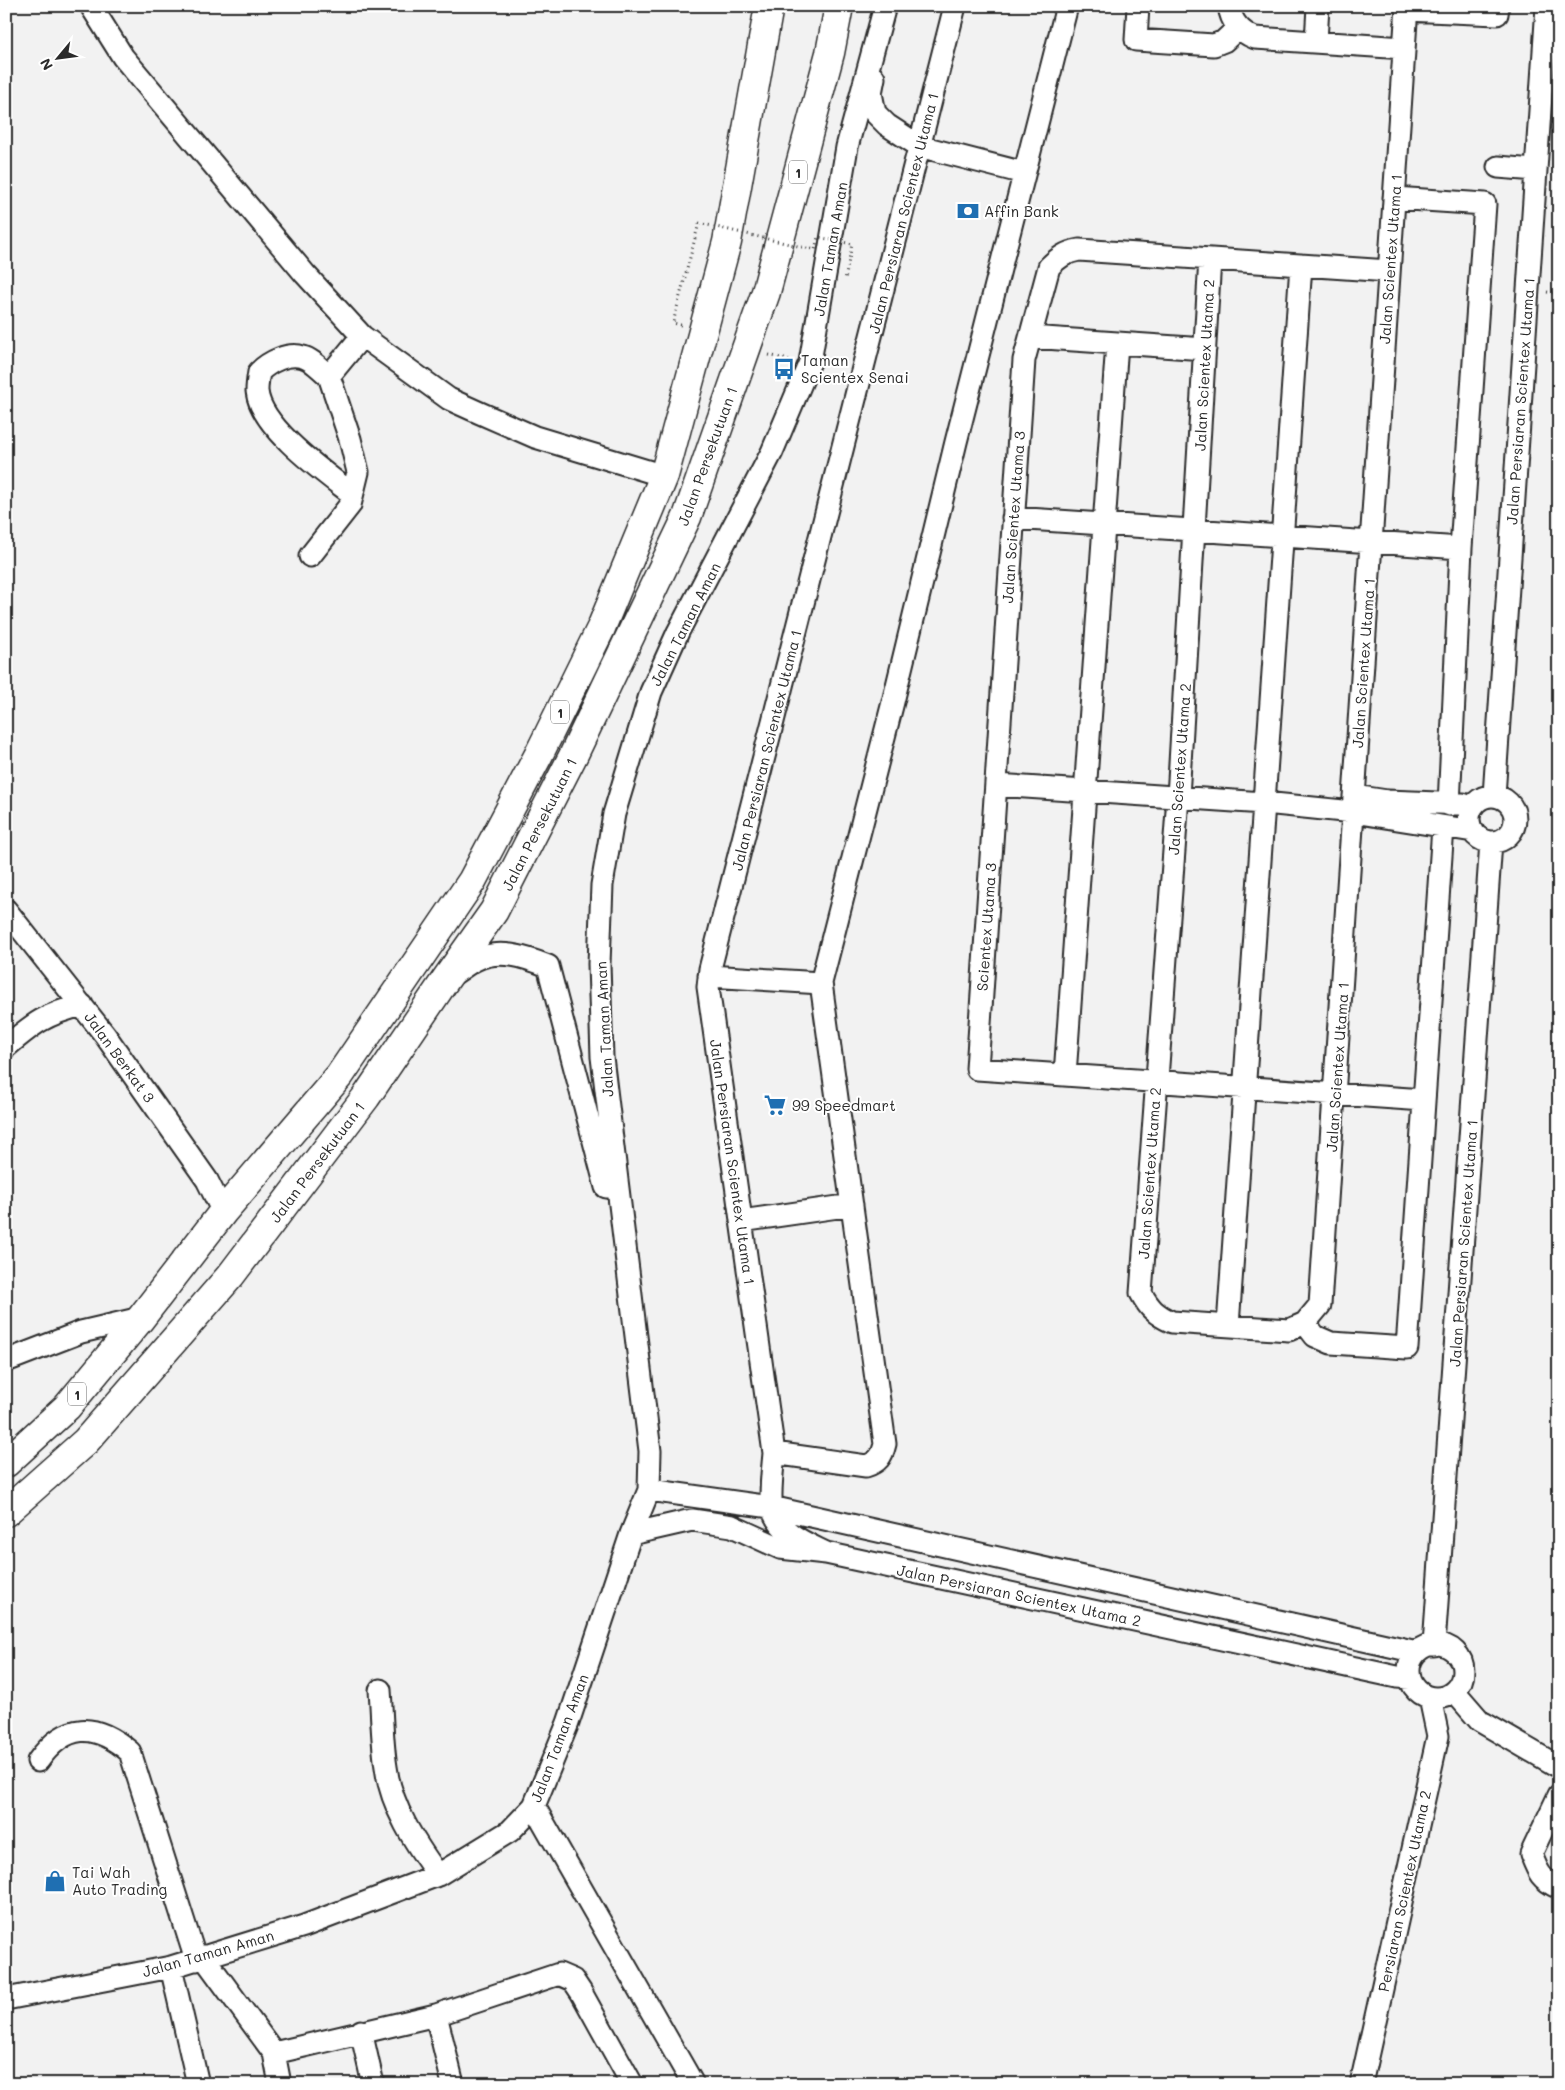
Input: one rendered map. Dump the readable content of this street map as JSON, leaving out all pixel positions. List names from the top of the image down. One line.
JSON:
{"streets":{"highway":["1","Jalan Persekutuan 1"],"street":["Jalan Persiaran Scientex Utama 1","Jalan Taman Aman","Jalan Scientex Utama 1","Jalan Scientex Utama 2","Jalan Scientex Utama 3","Scientex Utama 3","Jalan Berkat 3","Jalan Persiaran Scientex Utama 2","Persiaran Scientex Utama 2"]},"crossings":[["1","Jalan Berkat 3"],["Jalan Persiaran Scientex Utama 1","Jalan Persiaran Scientex Utama 2"],["Jalan Persiaran Scientex Utama 1","Persiaran Scientex Utama 2"],["Jalan Taman Aman","Jalan Persekutuan 1"],["Jalan Taman Aman","Jalan Persiaran Scientex Utama 2"],["Jalan Scientex Utama 1","Jalan Scientex Utama 2"],["Jalan Scientex Utama 2","Jalan Scientex Utama 3"],["Jalan Scientex Utama 3","Scientex Utama 3"],["Jalan Persiaran Scientex Utama 2","Persiaran Scientex Utama 2"]],"places":{"bank":["Affin Bank"],"bus stop":["Taman Scientex Senai"],"supermarket":["99 Speedmart"],"shop":["Tai Wah Auto Trading"]},"north":"bottom left"}
